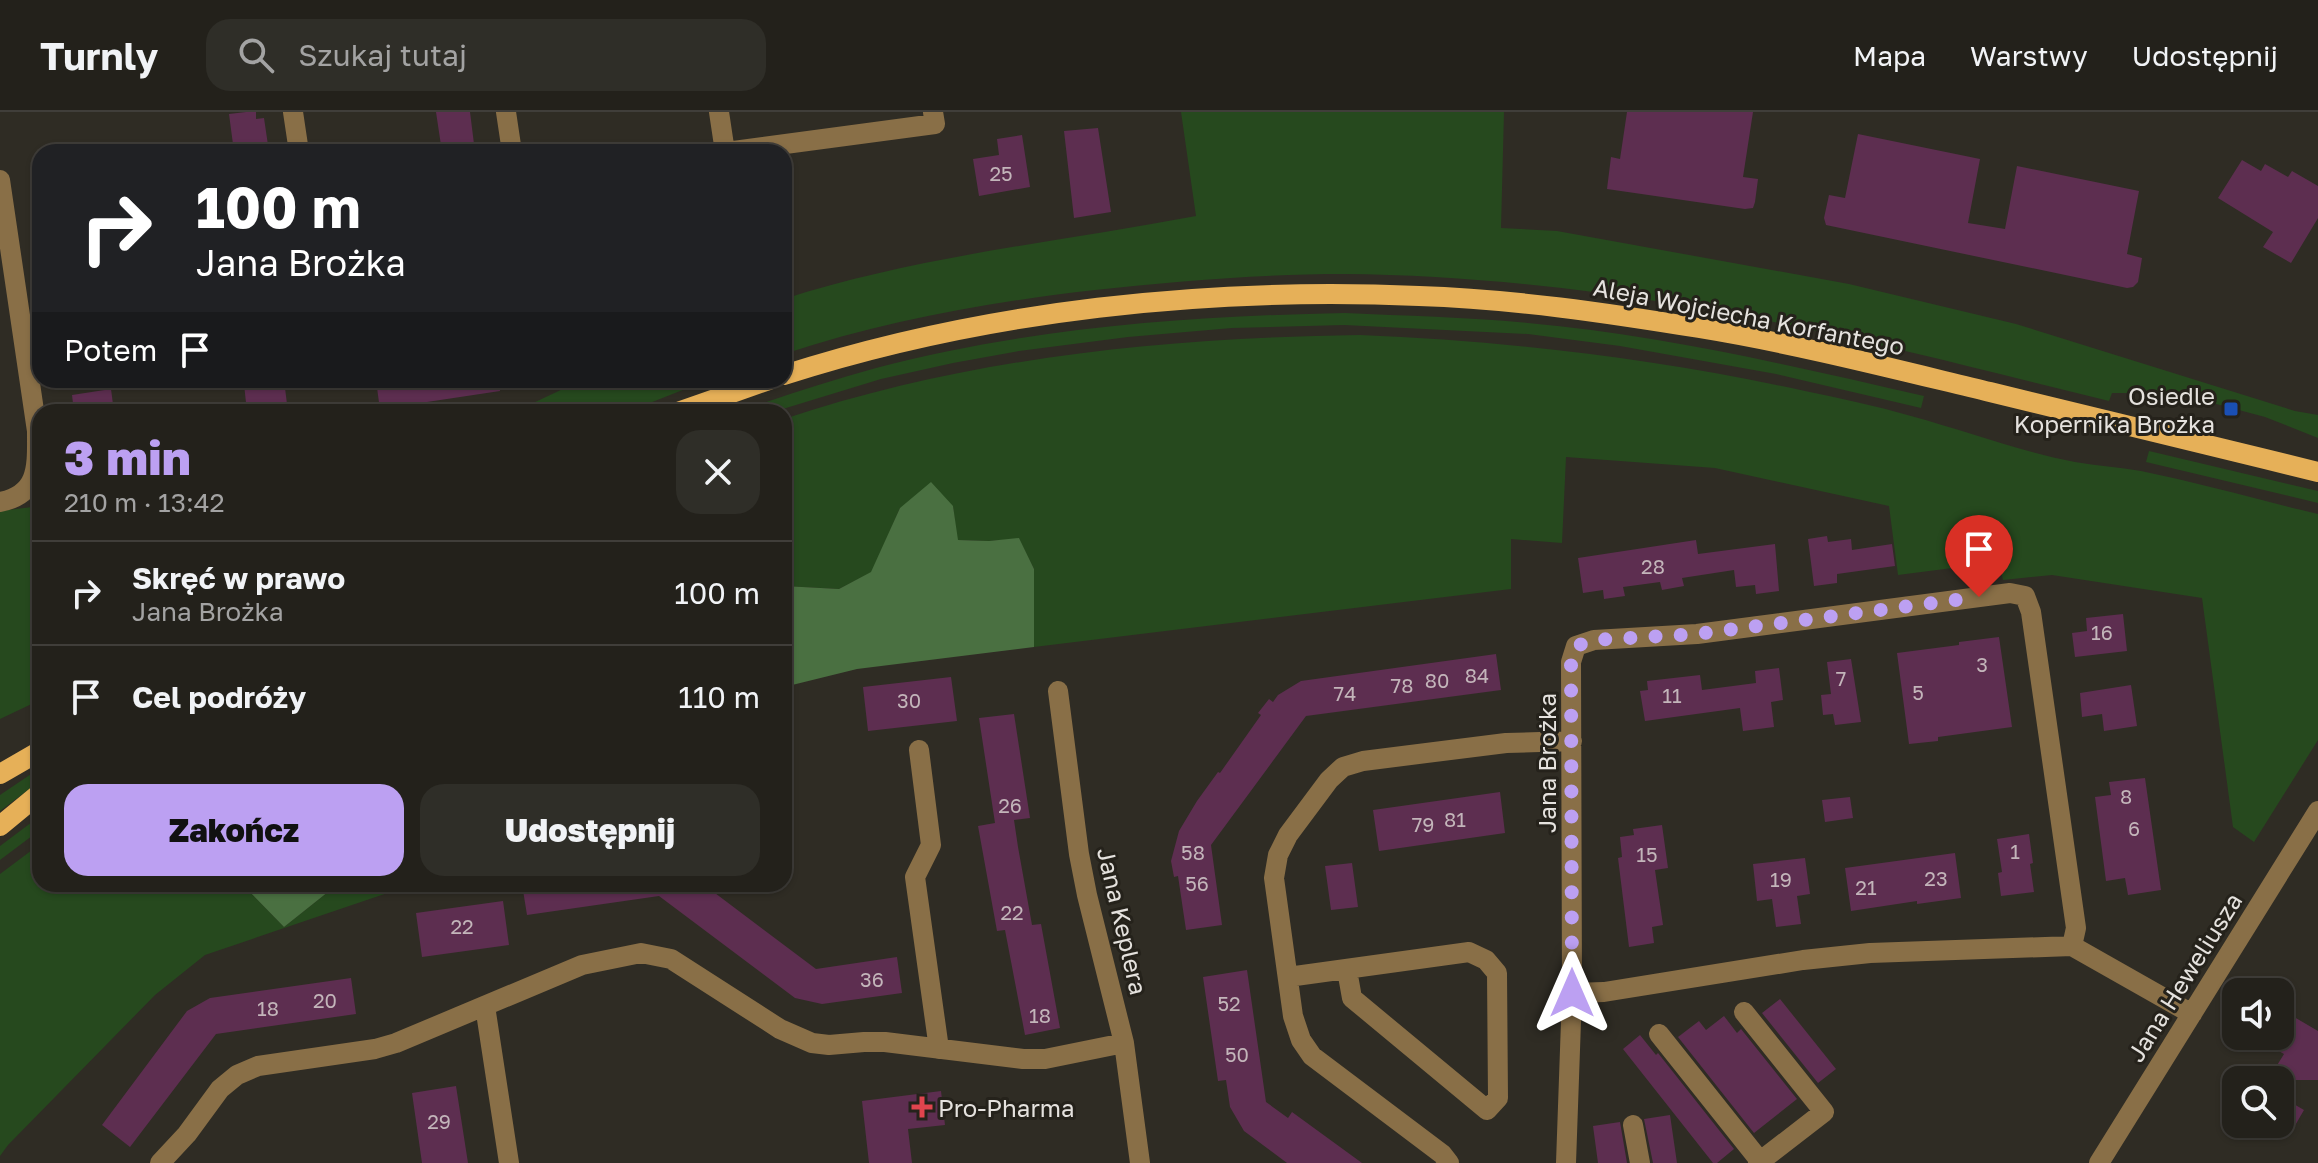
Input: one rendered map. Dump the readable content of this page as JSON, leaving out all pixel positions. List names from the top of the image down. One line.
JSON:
{"streets":{"main road":["Aleja Wojciecha Korfantego"],"street":["Jana Brożka","Jana Keplera","Jana Heweliusza"]},"places":{"transit":["Osiedle Kopernika Brożka"],"health":["Pro-Pharma"]},"house_numbers":["25","28","16","3","84","7","80","78","5","74","11","30","8","26","81","79","6","1","58","15","23","19","56","21","22","22","36","20","52","18","18","50","29"],"page":{"header":"Turnly","search":"Szukaj tutaj","nav":["Mapa","Warstwy","Udostępnij"],"turn":["100 m","Jana Brożka"],"then":"Potem","heading":["3 min","210 m · 13:42"],"list":[{"name":"Skręć w prawo","note":"Jana Brożka","value":"100 m"},{"name":"Cel podróży","value":"110 m"}],"buttons":["Zakończ","Udostępnij"]}}
